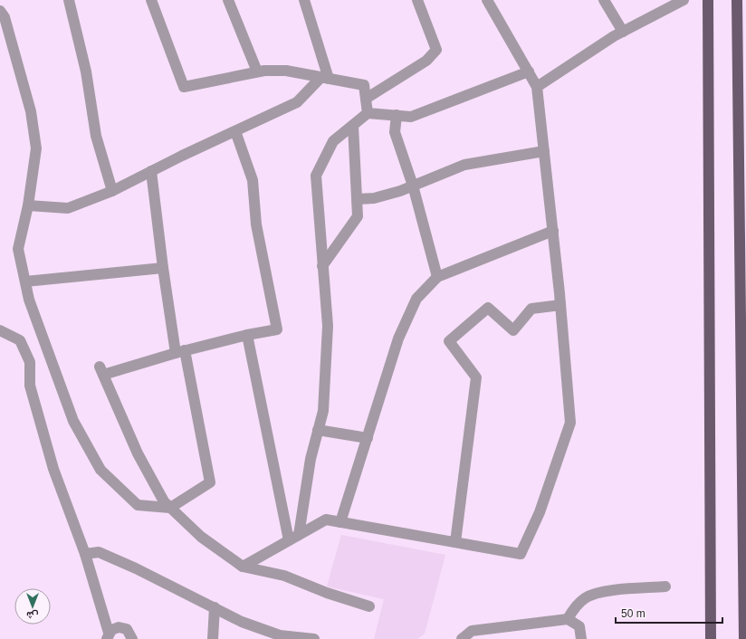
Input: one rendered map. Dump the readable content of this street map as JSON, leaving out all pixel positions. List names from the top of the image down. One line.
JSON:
{"scale_bar":"50 m","north":"bottom"}
